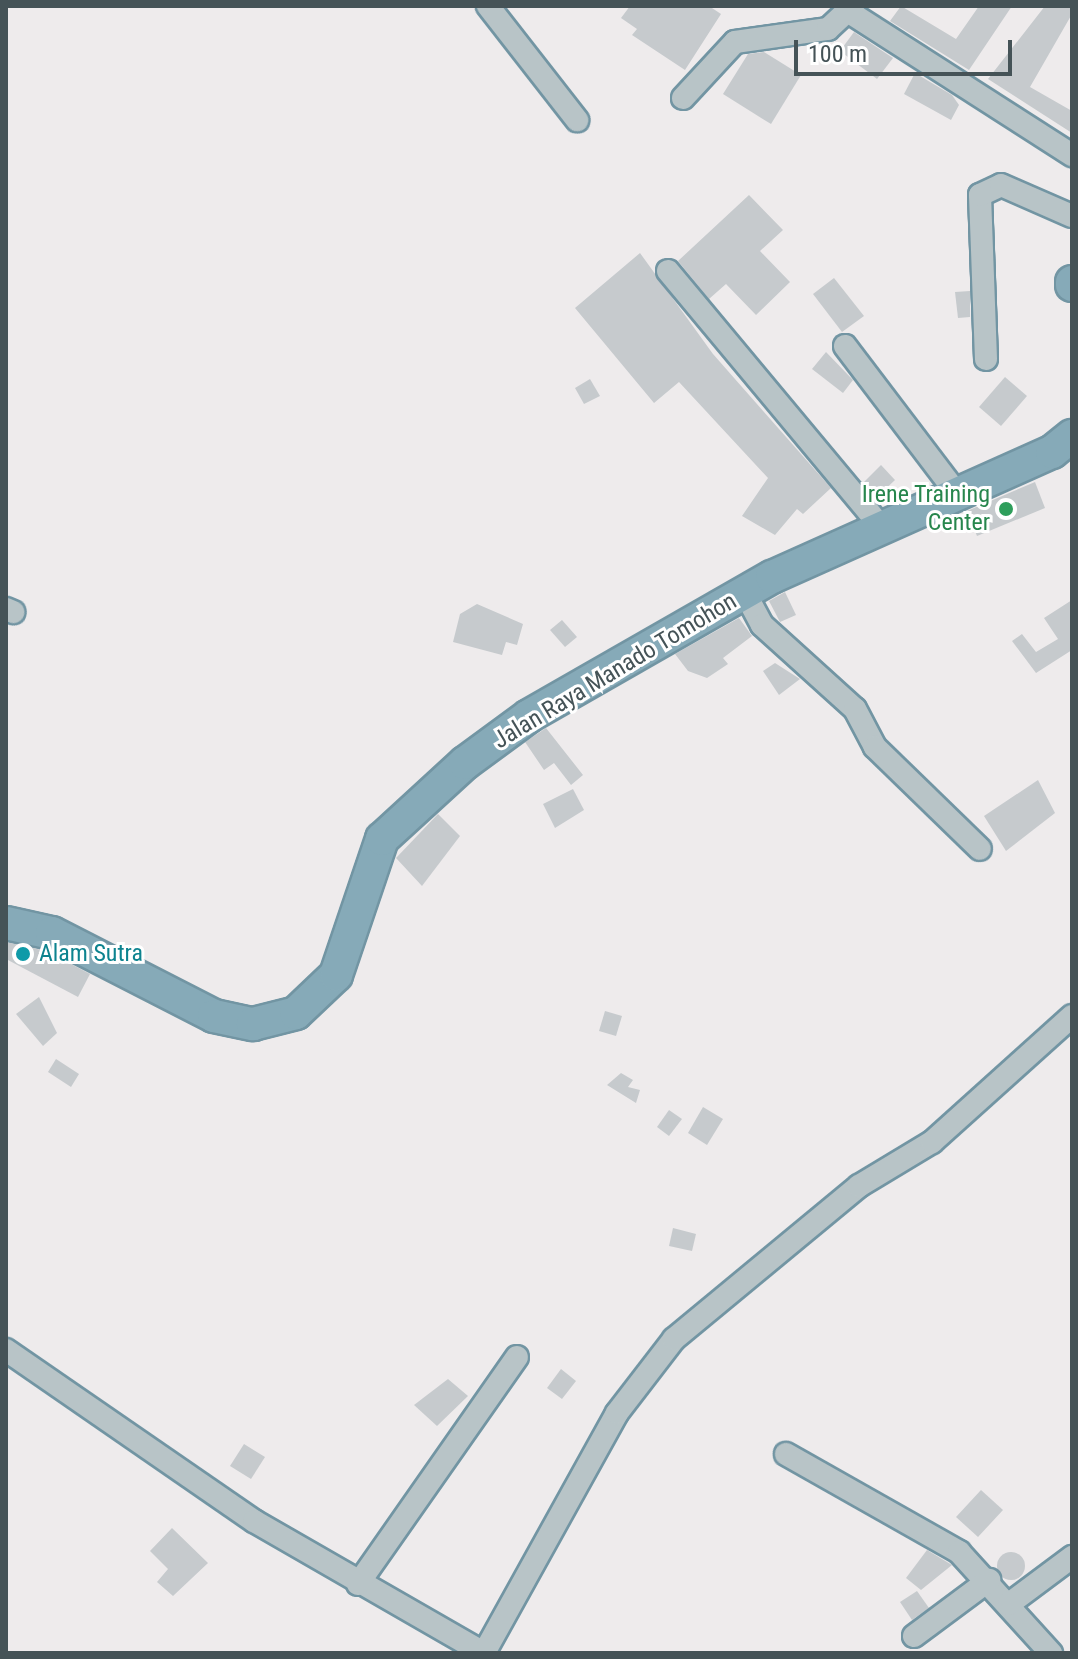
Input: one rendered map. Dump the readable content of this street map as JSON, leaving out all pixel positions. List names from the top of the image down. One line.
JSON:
{"streets":{"highway":["Jalan Raya Manado Tomohon"]},"places":["Irene Training Center","Alam Sutra"],"scale_bar":"100 m"}
